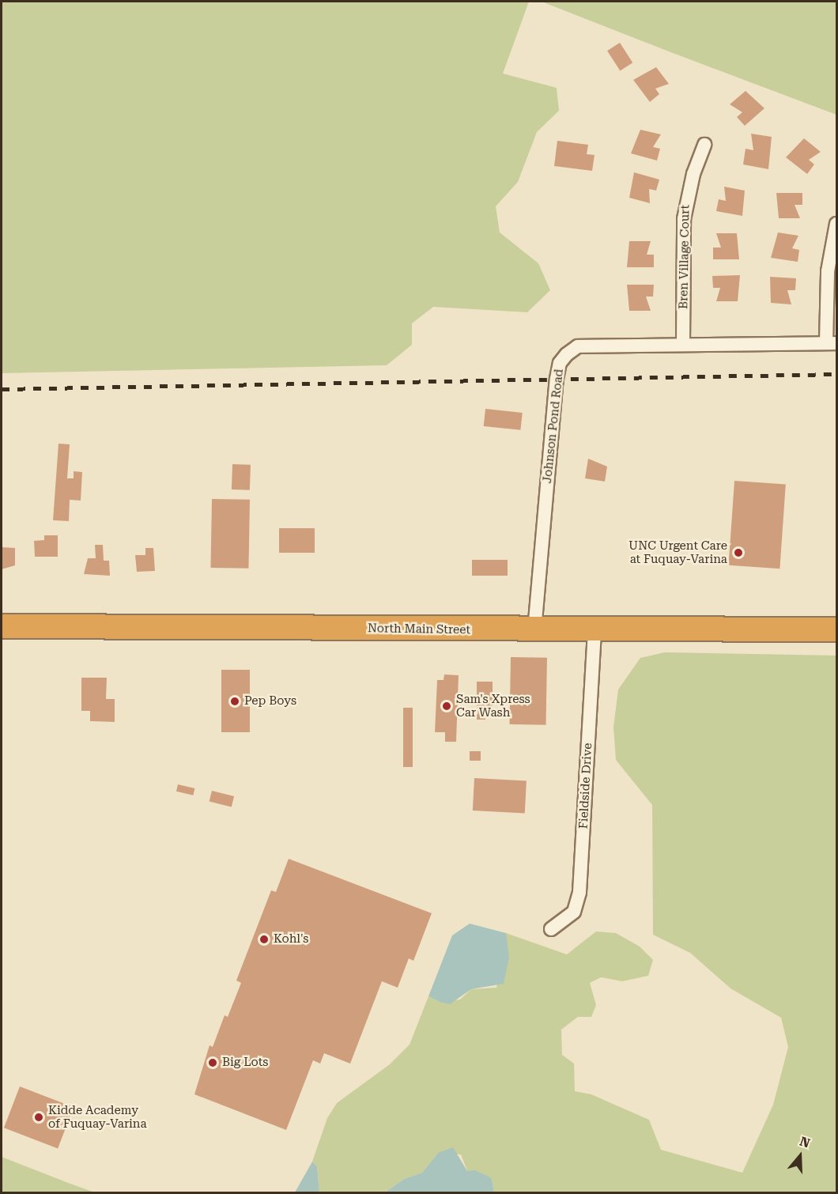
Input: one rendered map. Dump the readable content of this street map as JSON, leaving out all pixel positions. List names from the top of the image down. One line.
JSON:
{"streets":{"highway":["North Main Street"],"street":["Bren Village Court","Johnson Pond Road","Fieldside Drive"]},"crossings":[["Bren Village Court","Johnson Pond Road"],["Johnson Pond Road","North Main Street"],["North Main Street","Fieldside Drive"]],"places":["UNC Urgent Care at Fuquay-Varina","Pep Boys","Sam's Xpress Car Wash","Kohl's","Big Lots","Kidde Academy of Fuquay-Varina"],"north":"top"}
